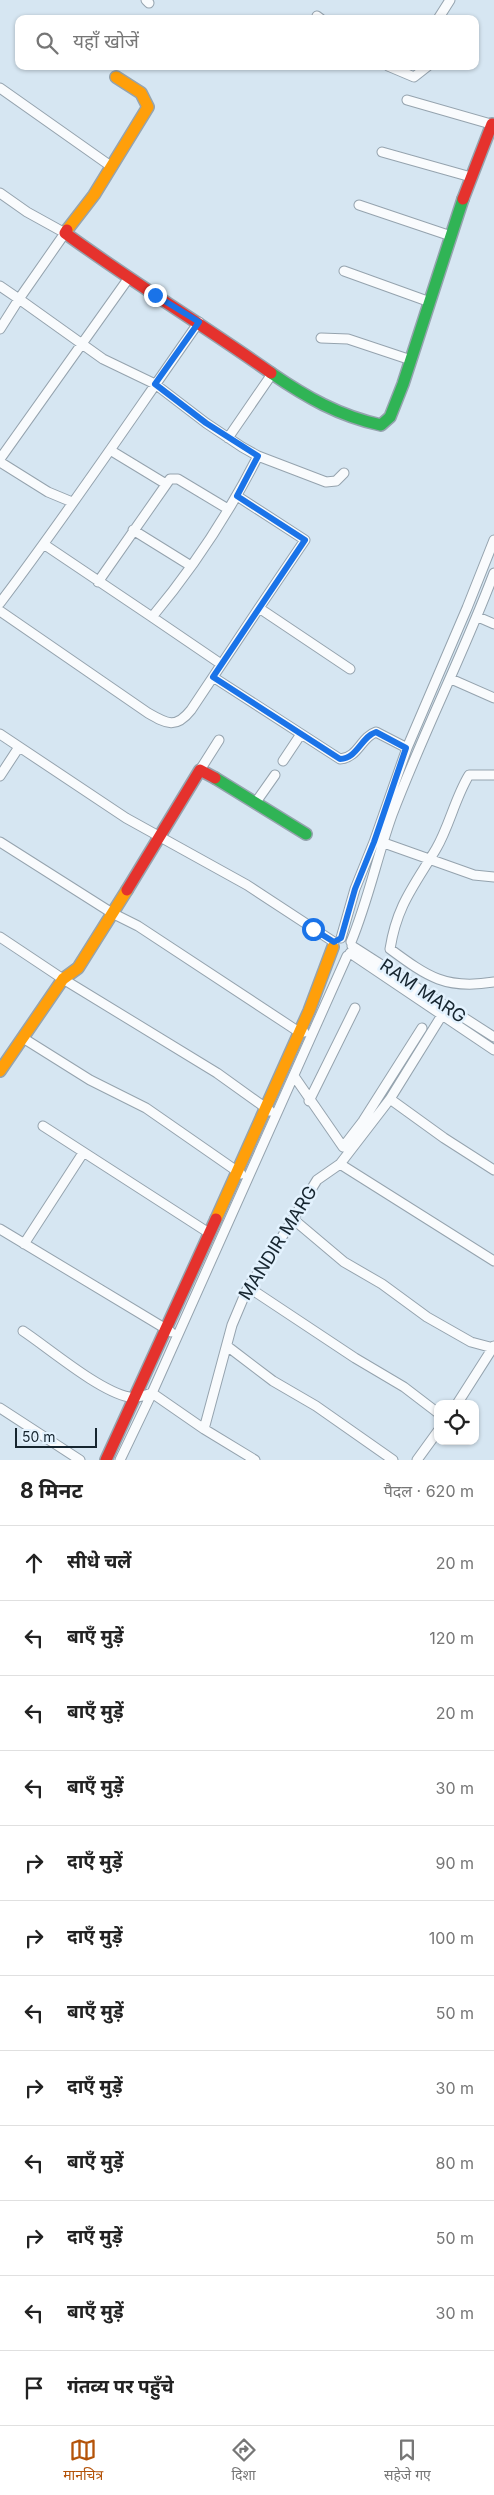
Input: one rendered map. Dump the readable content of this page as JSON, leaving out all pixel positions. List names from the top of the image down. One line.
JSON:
{"streets":{"street":["RAM MARG","MANDIR MARG"]},"crossings":[["RAM MARG","MANDIR MARG"]],"scale_bar":"50 m","page":{"search":"यहाँ खोजें","scale":"50 m","heading":["8 मिनट","पैदल · 620 m"],"list":[["सीधे चलें","20 m"],["बाएँ मुड़ें","120 m"],["बाएँ मुड़ें","20 m"],["बाएँ मुड़ें","30 m"],["दाएँ मुड़ें","90 m"],["दाएँ मुड़ें","100 m"],["बाएँ मुड़ें","50 m"],["दाएँ मुड़ें","30 m"],["बाएँ मुड़ें","80 m"],["दाएँ मुड़ें","50 m"],["बाएँ मुड़ें","30 m"],"गंतव्य पर पहुँचे"],"nav":["मानचित्र","दिशा","सहेजे गए"]}}
